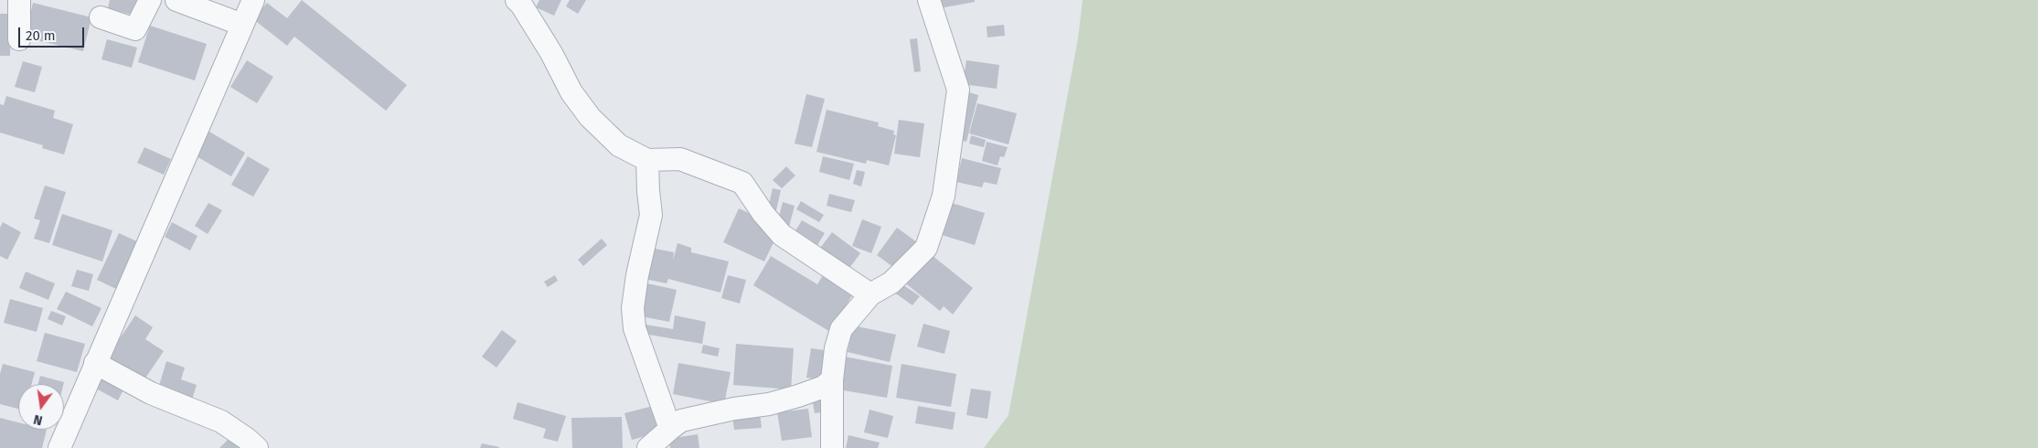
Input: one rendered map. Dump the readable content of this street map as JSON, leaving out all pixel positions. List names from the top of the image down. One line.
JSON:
{"scale_bar":"20 m","north":"bottom"}
